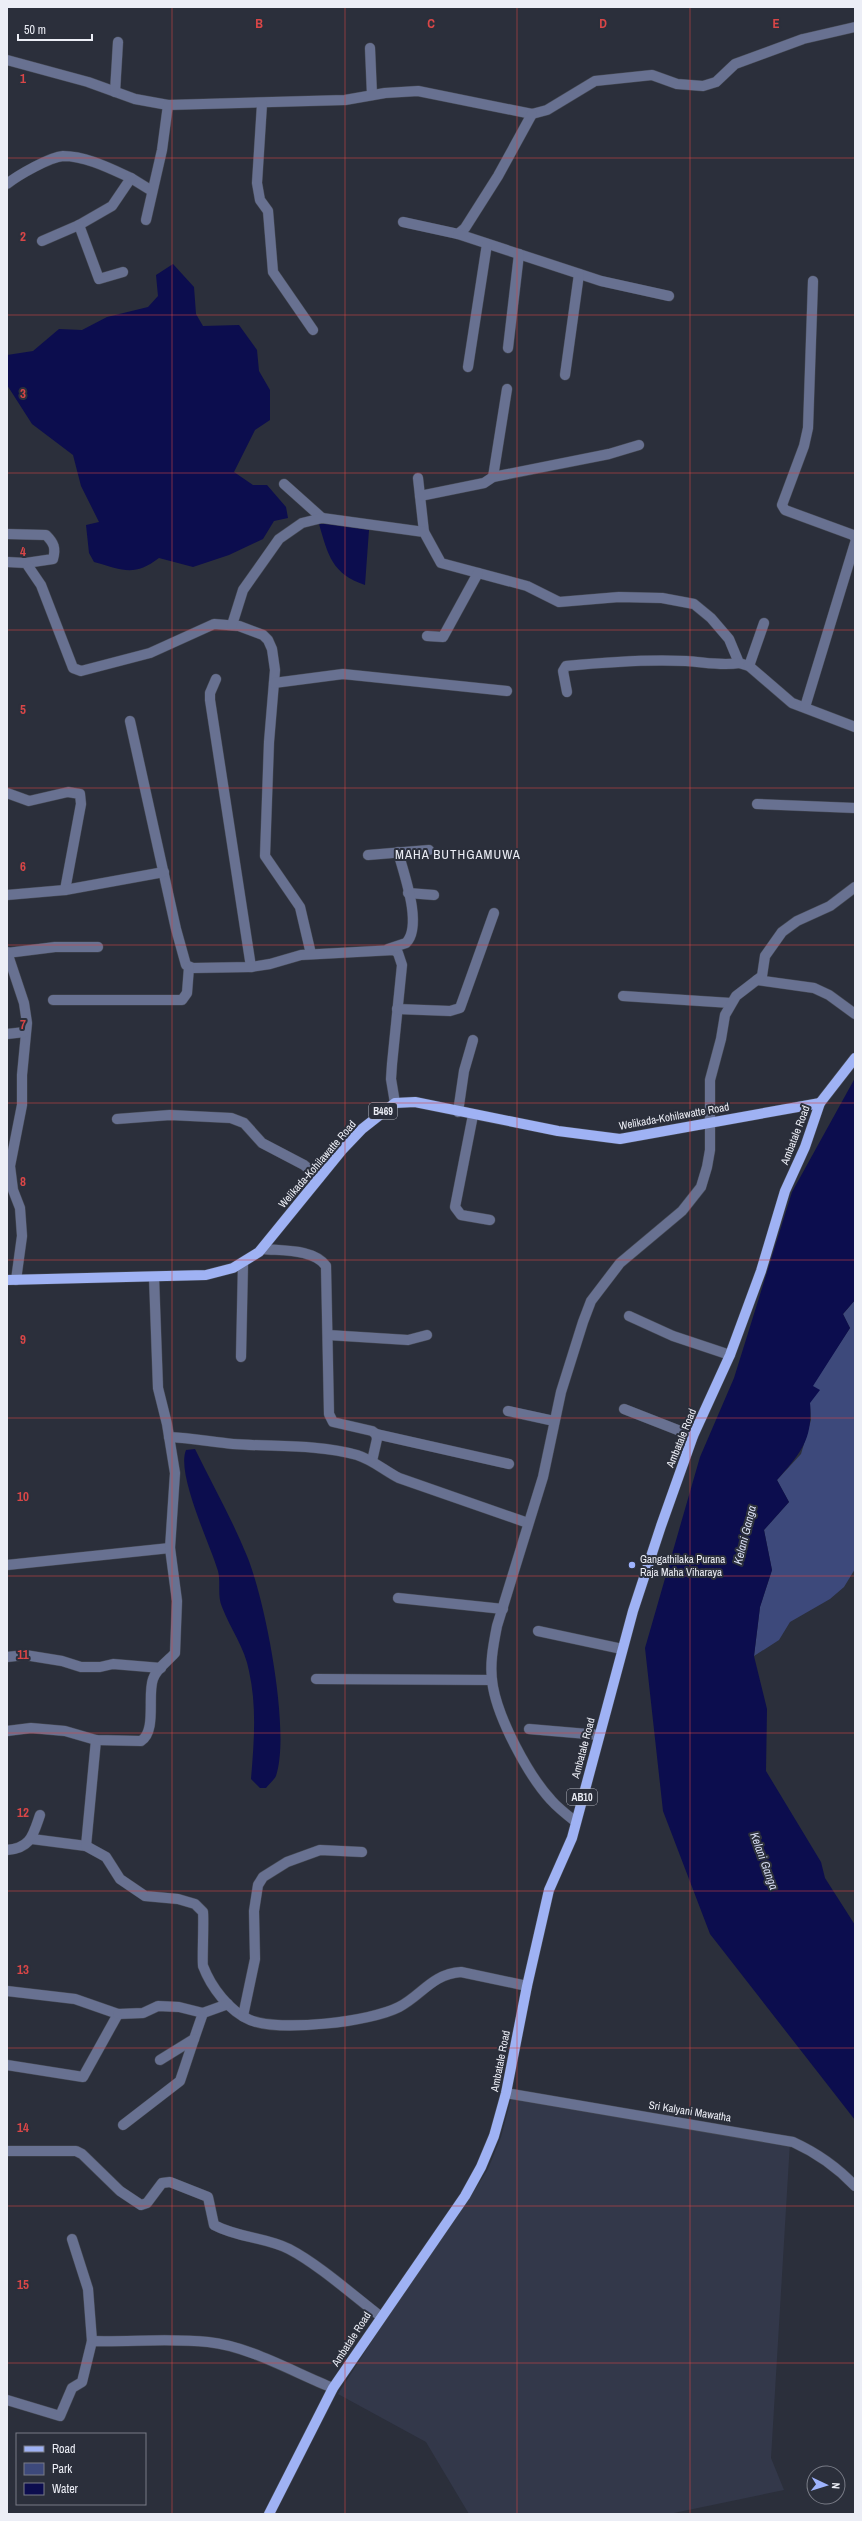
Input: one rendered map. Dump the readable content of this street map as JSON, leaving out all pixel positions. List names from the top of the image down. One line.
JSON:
{"streets":{"main road":["B469","Welikada-Kohilawatte Road","Ambatale Road","AB10"],"street":["Sri Kalyani Mawatha"]},"crossings":[["Welikada-Kohilawatte Road","Ambatale Road"],["Ambatale Road","Sri Kalyani Mawatha"]],"districts":["MAHA BUTHGAMUWA"],"water":["Kelani Ganga"],"places":["Gangathilaka Purana Raja Maha Viharaya"],"legend":["Road","Park","Water"],"scale_bar":"50 m","north":"right","grid":{"columns":["B","C","D","E"],"rows":["1","2","3","4","5","6","7","8","9","10","11","12","13","14","15"]}}
